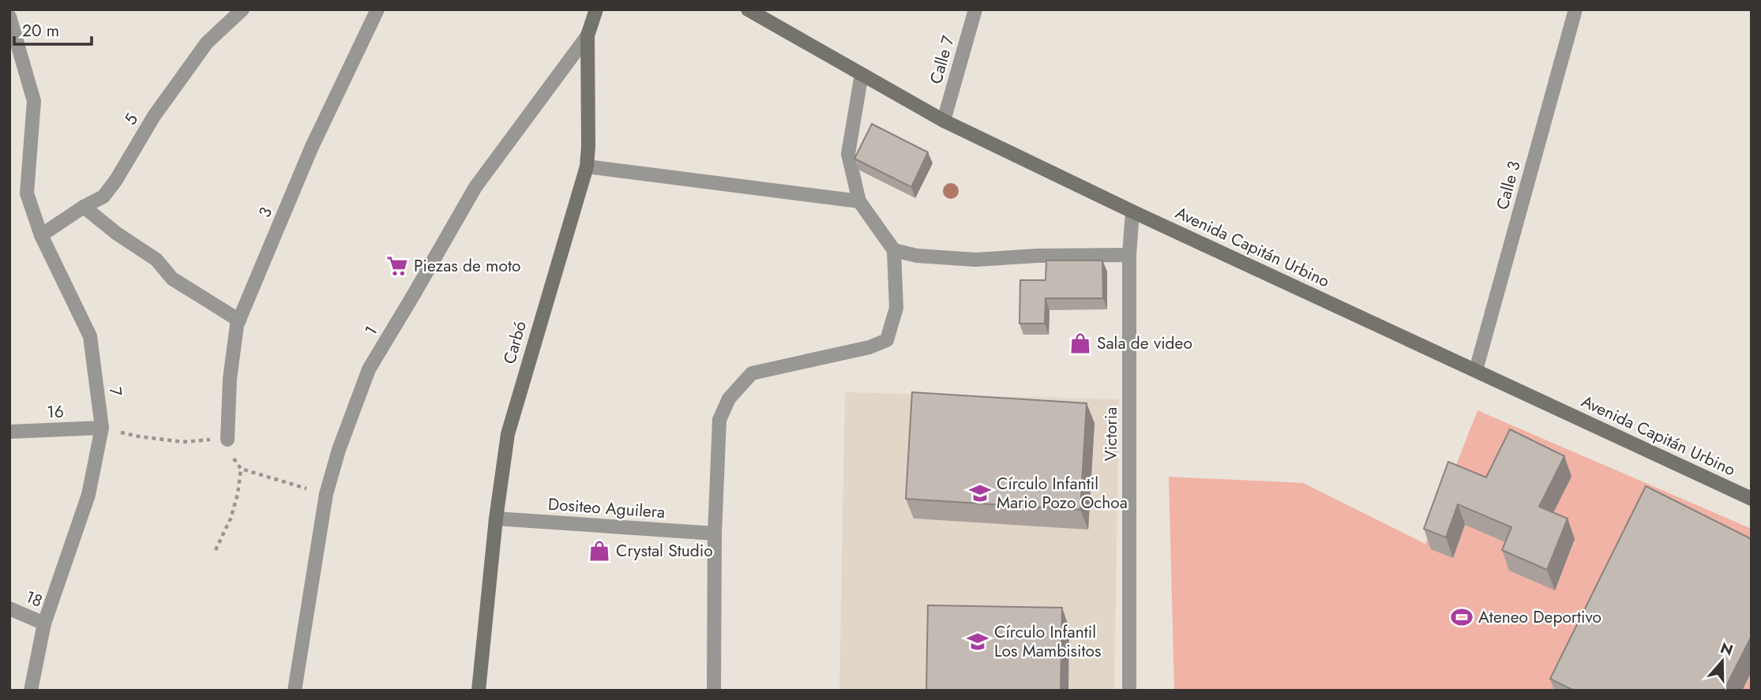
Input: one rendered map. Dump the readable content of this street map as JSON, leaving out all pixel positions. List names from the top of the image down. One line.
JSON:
{"streets":{"main road":["Avenida Capitán Urbino","Carbó"],"street":["Calle 7","5","Calle 3","3","1","7","16","Victoria","Dositeo Aguilera","18"]},"crossings":[["Calle 7","Avenida Capitán Urbino"],["5","7"],["Calle 3","Avenida Capitán Urbino"],["Avenida Capitán Urbino","Victoria"],["1","Carbó"],["Carbó","Dositeo Aguilera"],["7","16"],["7","18"]],"places":{"supermarket":["Piezas de moto"],"shop":["Sala de video","Crystal Studio"],"school or university":["Círculo Infantil Mario Pozo Ochoa","Círculo Infantil Los Mambisitos"],"sports":["Ateneo Deportivo"]},"scale_bar":"20 m","north":"top"}
